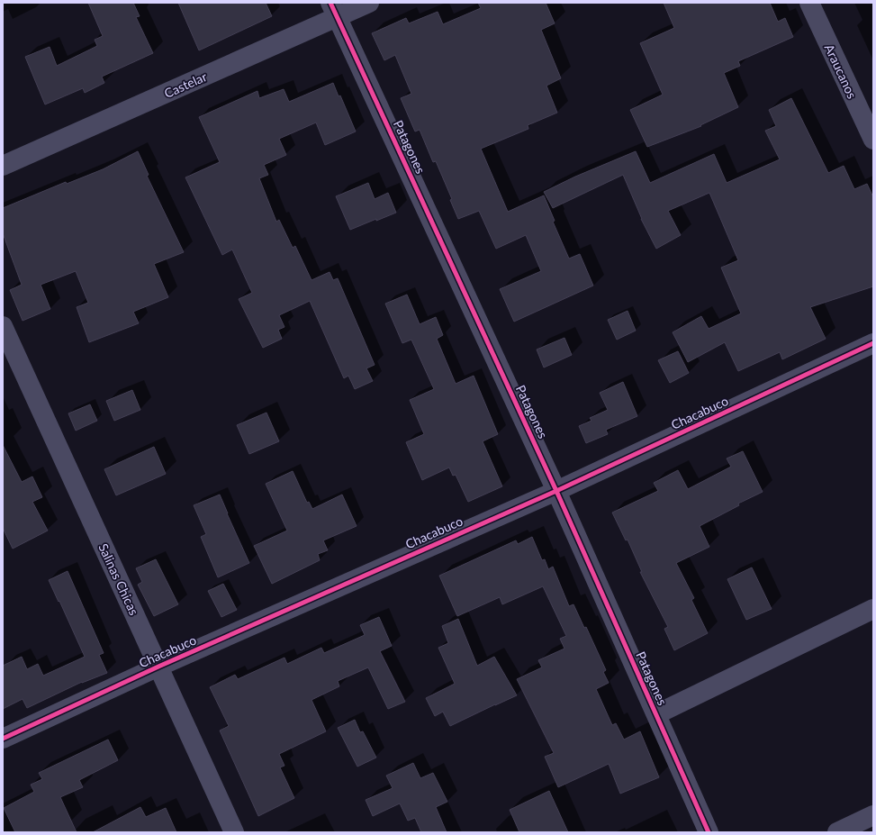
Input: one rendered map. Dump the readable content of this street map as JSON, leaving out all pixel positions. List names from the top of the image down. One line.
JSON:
{"streets":{"street":["Araucanos","Castelar","Patagones","Chacabuco","Salinas Chicas"]},"crossings":[["Castelar","Patagones"],["Patagones","Chacabuco"],["Chacabuco","Salinas Chicas"]]}
